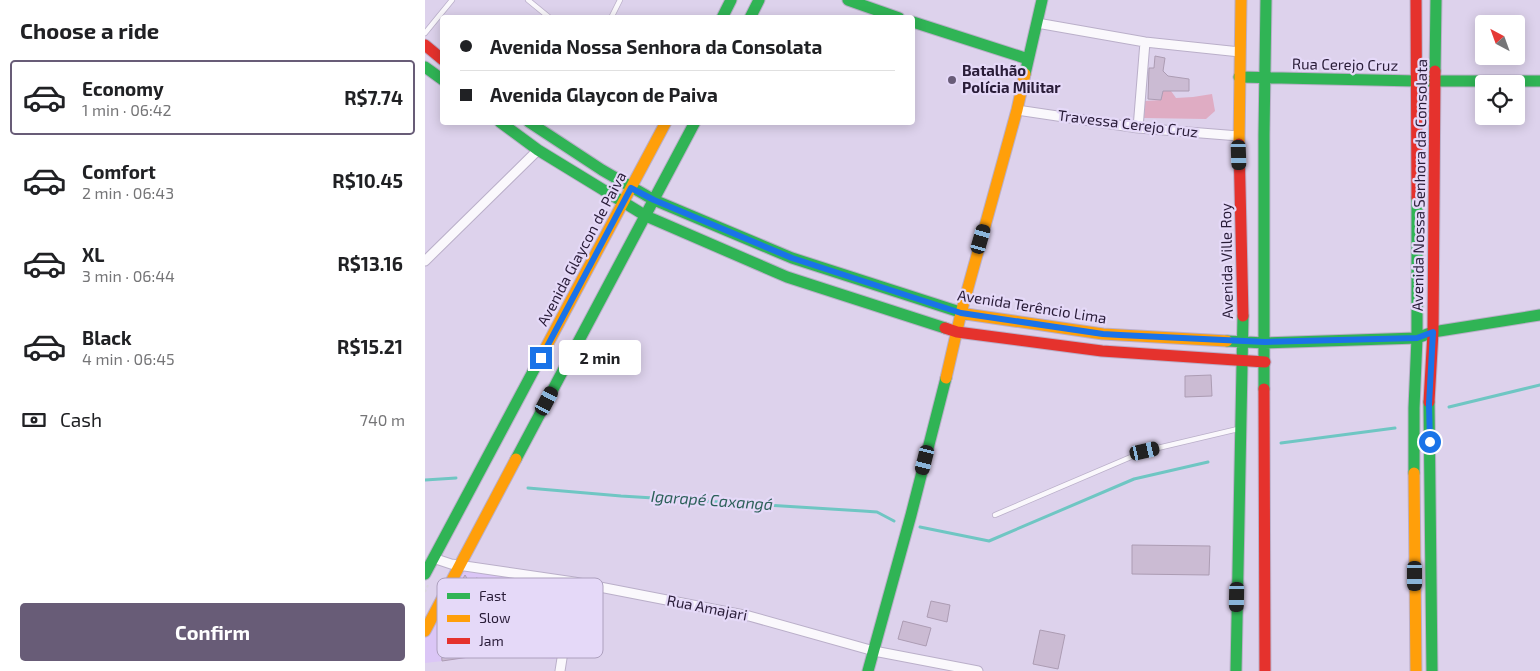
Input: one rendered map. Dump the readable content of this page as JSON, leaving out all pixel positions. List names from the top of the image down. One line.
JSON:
{"streets":{"main road":["Rua Cerejo Cruz","Avenida Nossa Senhora da Consolata","Avenida Glaycon de Paiva","Avenida Ville Roy","Avenida Terêncio Lima"],"street":["Travessa Cerejo Cruz","Rua Amajari"]},"crossings":[["Rua Cerejo Cruz","Avenida Nossa Senhora da Consolata"],["Rua Cerejo Cruz","Avenida Ville Roy"],["Travessa Cerejo Cruz","Avenida Ville Roy"],["Avenida Nossa Senhora da Consolata","Avenida Terêncio Lima"],["Avenida Glaycon de Paiva","Avenida Terêncio Lima"],["Avenida Glaycon de Paiva","Rua Amajari"],["Avenida Ville Roy","Avenida Terêncio Lima"]],"water":["Igarapé Caxangá"],"places":["Batalhão Polícia Militar"],"legend":["Fast","Slow","Jam"],"north":"top left","page":{"heading":"Choose a ride","banner":["Avenida Nossa Senhora da Consolata","Avenida Glaycon de Paiva"],"list":[{"name":"Economy","note":"1 min · 06:42","value":"R$7.74"},{"name":"Comfort","note":"2 min · 06:43","value":"R$10.45"},{"name":"XL","note":"3 min · 06:44","value":"R$13.16"},{"name":"Black","note":"4 min · 06:45","value":"R$15.21"}],"bubble":"2 min","pay":["Cash","740 m"],"buttons":"Confirm"}}
